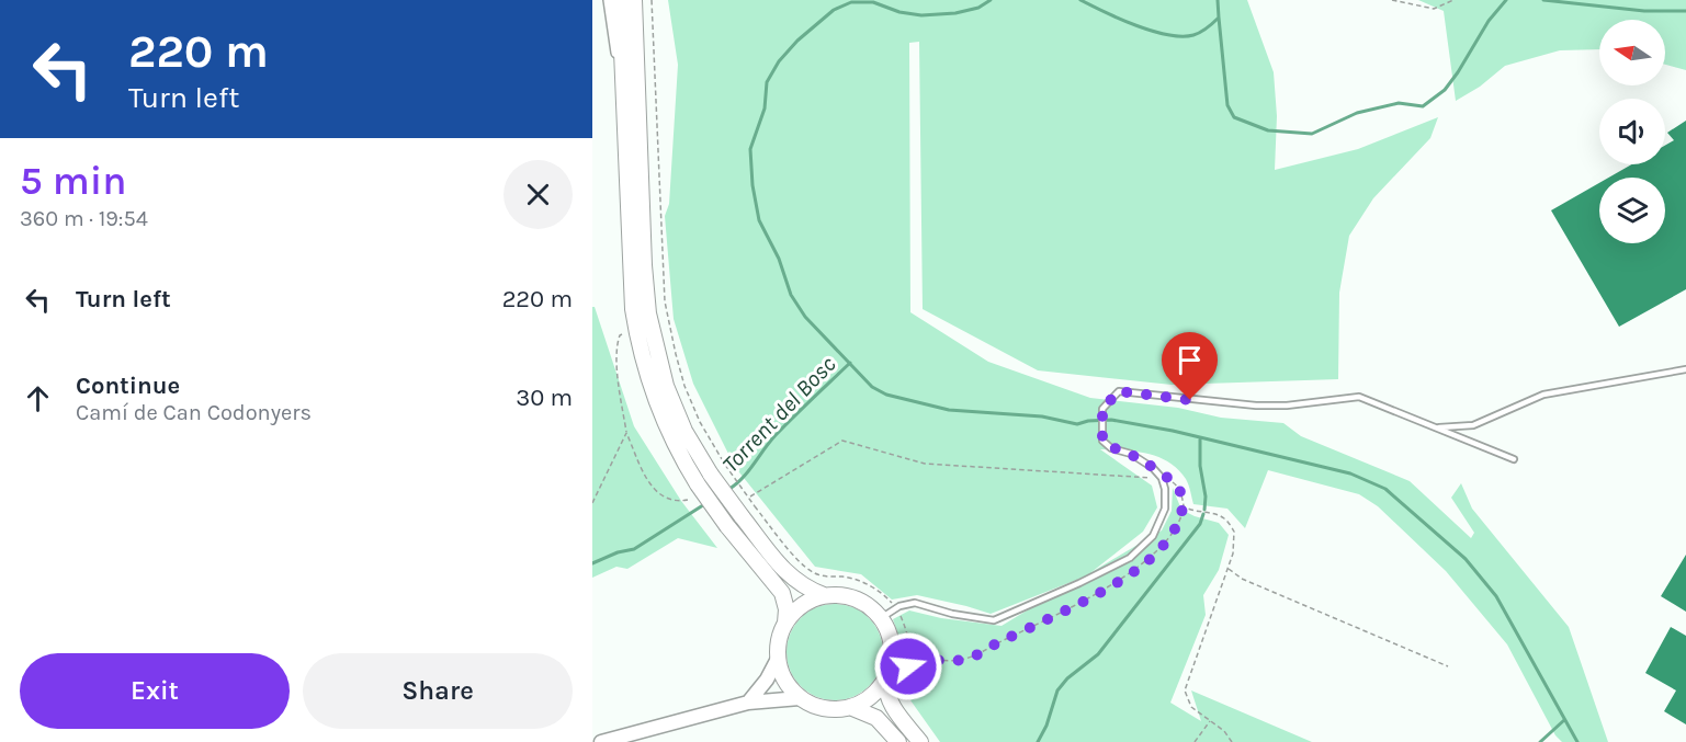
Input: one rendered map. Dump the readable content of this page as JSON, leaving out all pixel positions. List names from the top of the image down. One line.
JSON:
{"water":["Torrent del Bosc"],"north":"left","page":{"turn":["220 m","Turn left"],"heading":["5 min","360 m · 19:54"],"list":[{"name":"Turn left","value":"220 m"},{"name":"Continue","note":"Camí de Can Codonyers","value":"30 m"}],"buttons":["Exit","Share"]}}
